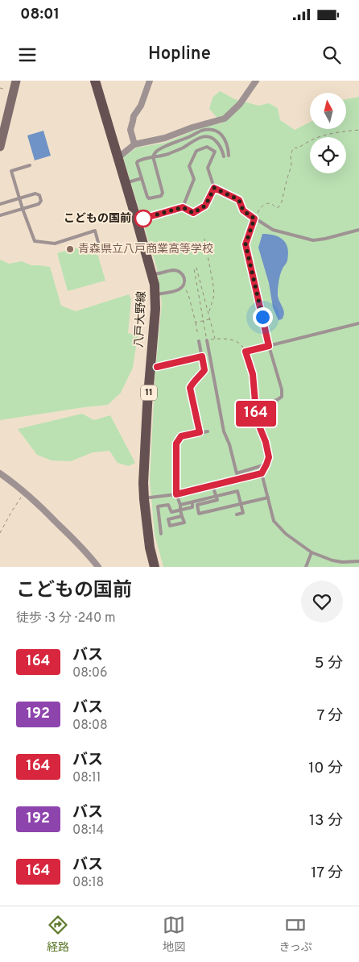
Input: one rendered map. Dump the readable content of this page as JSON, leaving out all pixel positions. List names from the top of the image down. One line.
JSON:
{"streets":{"main road":["八戸大野線","11"]},"places":["こどもの国前","青森県立八戸商業高等学校"],"lines":["bus line 164"],"north":"top","page":{"status":"08:01","header":"Hopline","on_map":"164","heading":["こどもの国前","徒歩 · 3 分 · 240 m"],"list":[{"mark":"164","name":"バス","note":"08:06","value":"5 分"},{"mark":"192","name":"バス","note":"08:08","value":"7 分"},{"mark":"164","name":"バス","note":"08:11","value":"10 分"},{"mark":"192","name":"バス","note":"08:14","value":"13 分"},{"mark":"164","name":"バス","note":"08:18","value":"17 分"}],"tabs":["経路","地図","きっぷ"]}}
